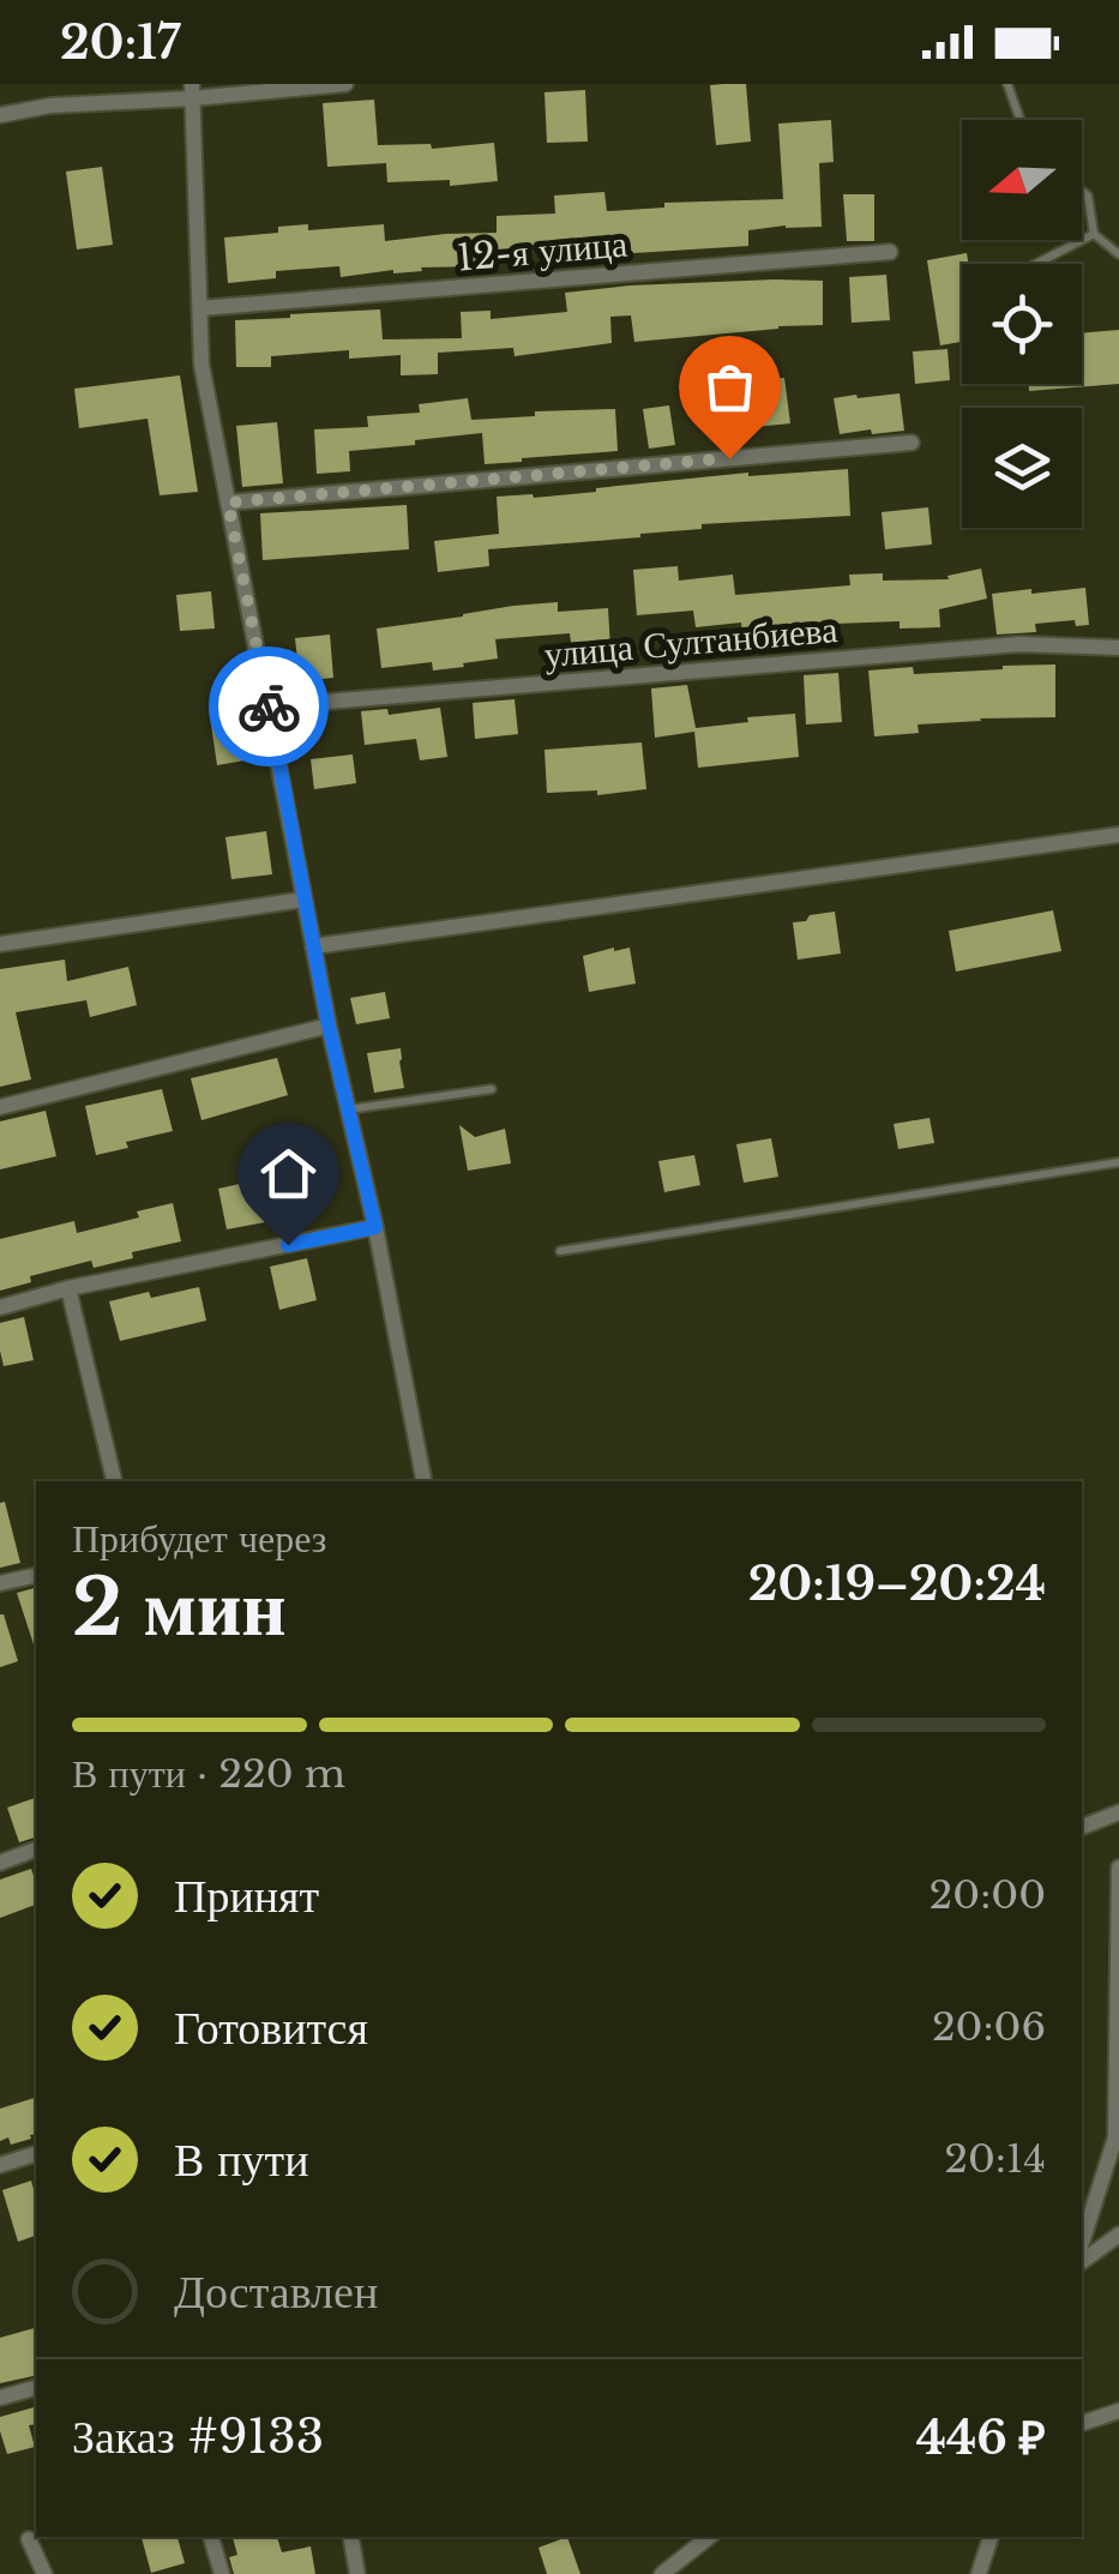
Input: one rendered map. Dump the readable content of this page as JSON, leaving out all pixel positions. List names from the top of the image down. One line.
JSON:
{"streets":{"street":["12-я улица","улица Султанбиева"]},"north":"left","page":{"status":"20:17","heading":["2 мин","Прибудет через","20:19–20:24"],"panel":["Заказ #9133","446 ₽"],"bar":"В пути · 220 m","list":[["Принят","20:00"],["Готовится","20:06"],["В пути","20:14"],"Доставлен"]}}
